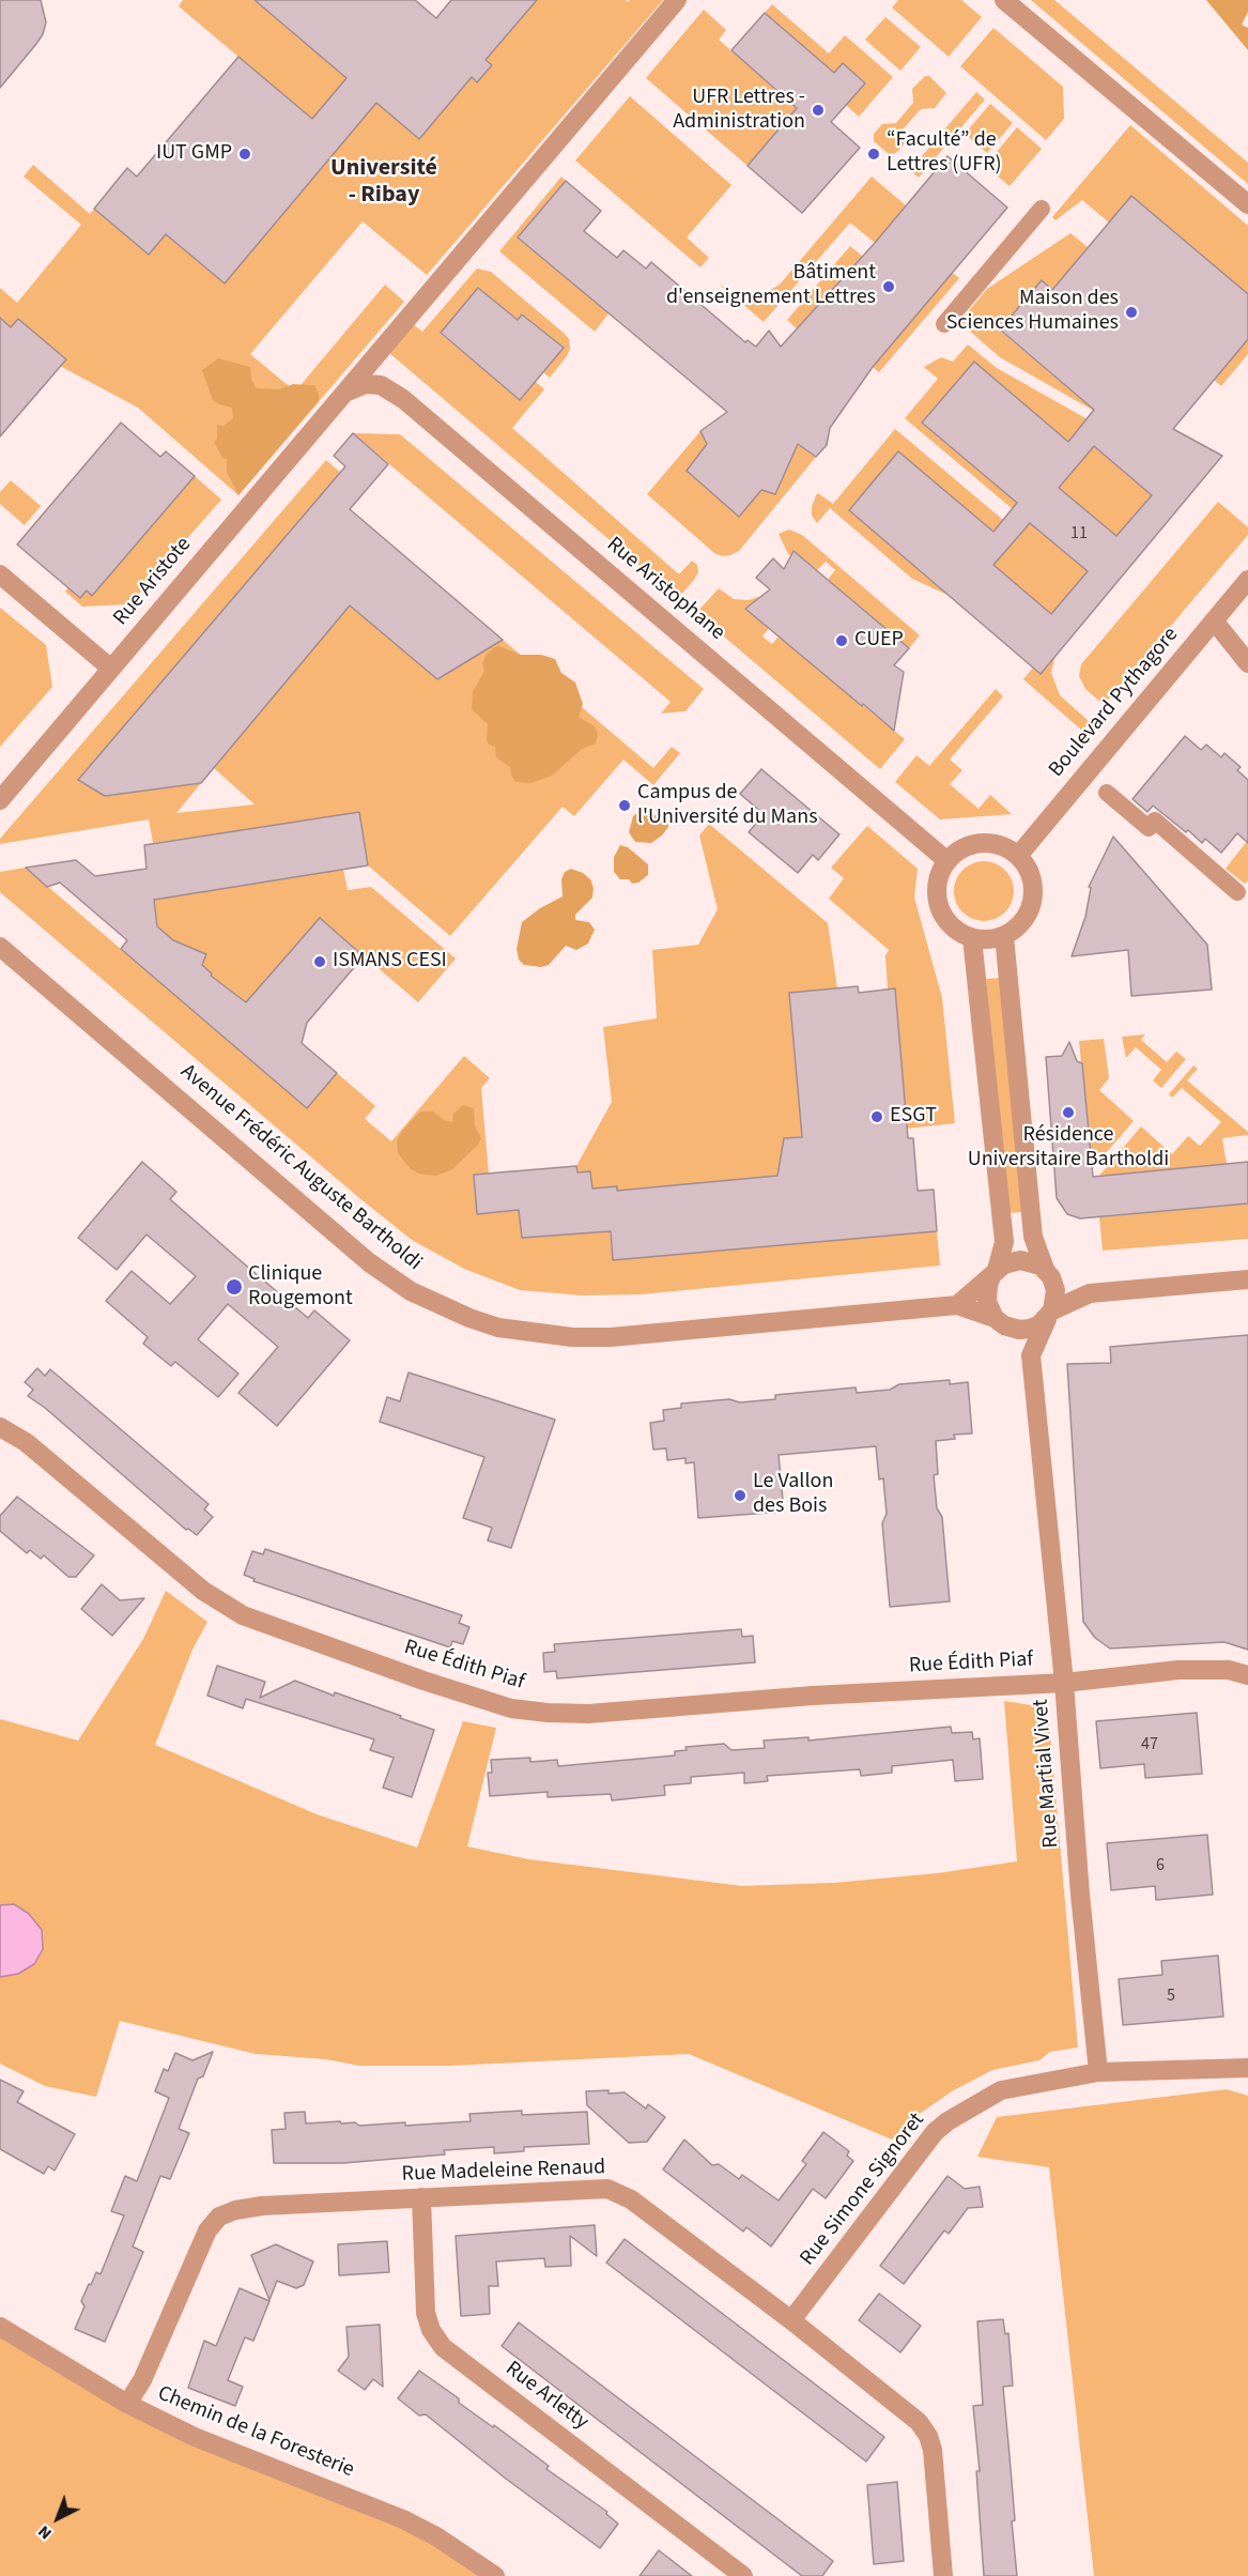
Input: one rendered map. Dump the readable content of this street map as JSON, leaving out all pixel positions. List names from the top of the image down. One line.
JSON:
{"streets":{"street":["Rue Aristote","Rue Aristophane","Boulevard Pythagore","Avenue Frédéric Auguste Bartholdi","Rue Édith Piaf","Rue Martial Vivet","Rue Madeleine Renaud","Rue Simone Signoret","Rue Arletty","Chemin de la Foresterie"]},"crossings":[["Rue Aristote","Rue Aristophane"],["Rue Aristophane","Boulevard Pythagore"],["Avenue Frédéric Auguste Bartholdi","Rue Martial Vivet"],["Rue Édith Piaf","Rue Martial Vivet"],["Rue Martial Vivet","Rue Simone Signoret"],["Rue Madeleine Renaud","Rue Simone Signoret"],["Rue Madeleine Renaud","Rue Arletty"],["Rue Madeleine Renaud","Chemin de la Foresterie"]],"districts":["Université - Ribay"],"places":["UFR Lettres - Administration","IUT GMP","“Faculté” de Lettres (UFR)","Bâtiment d'enseignement Lettres","Maison des Sciences Humaines","CUEP","Campus de l'Université du Mans","ISMANS CESI","Résidence Universitaire Bartholdi","ESGT","Clinique Rougemont","Le Vallon des Bois"],"house_numbers":["11","47","6","5"],"north":"bottom left"}
